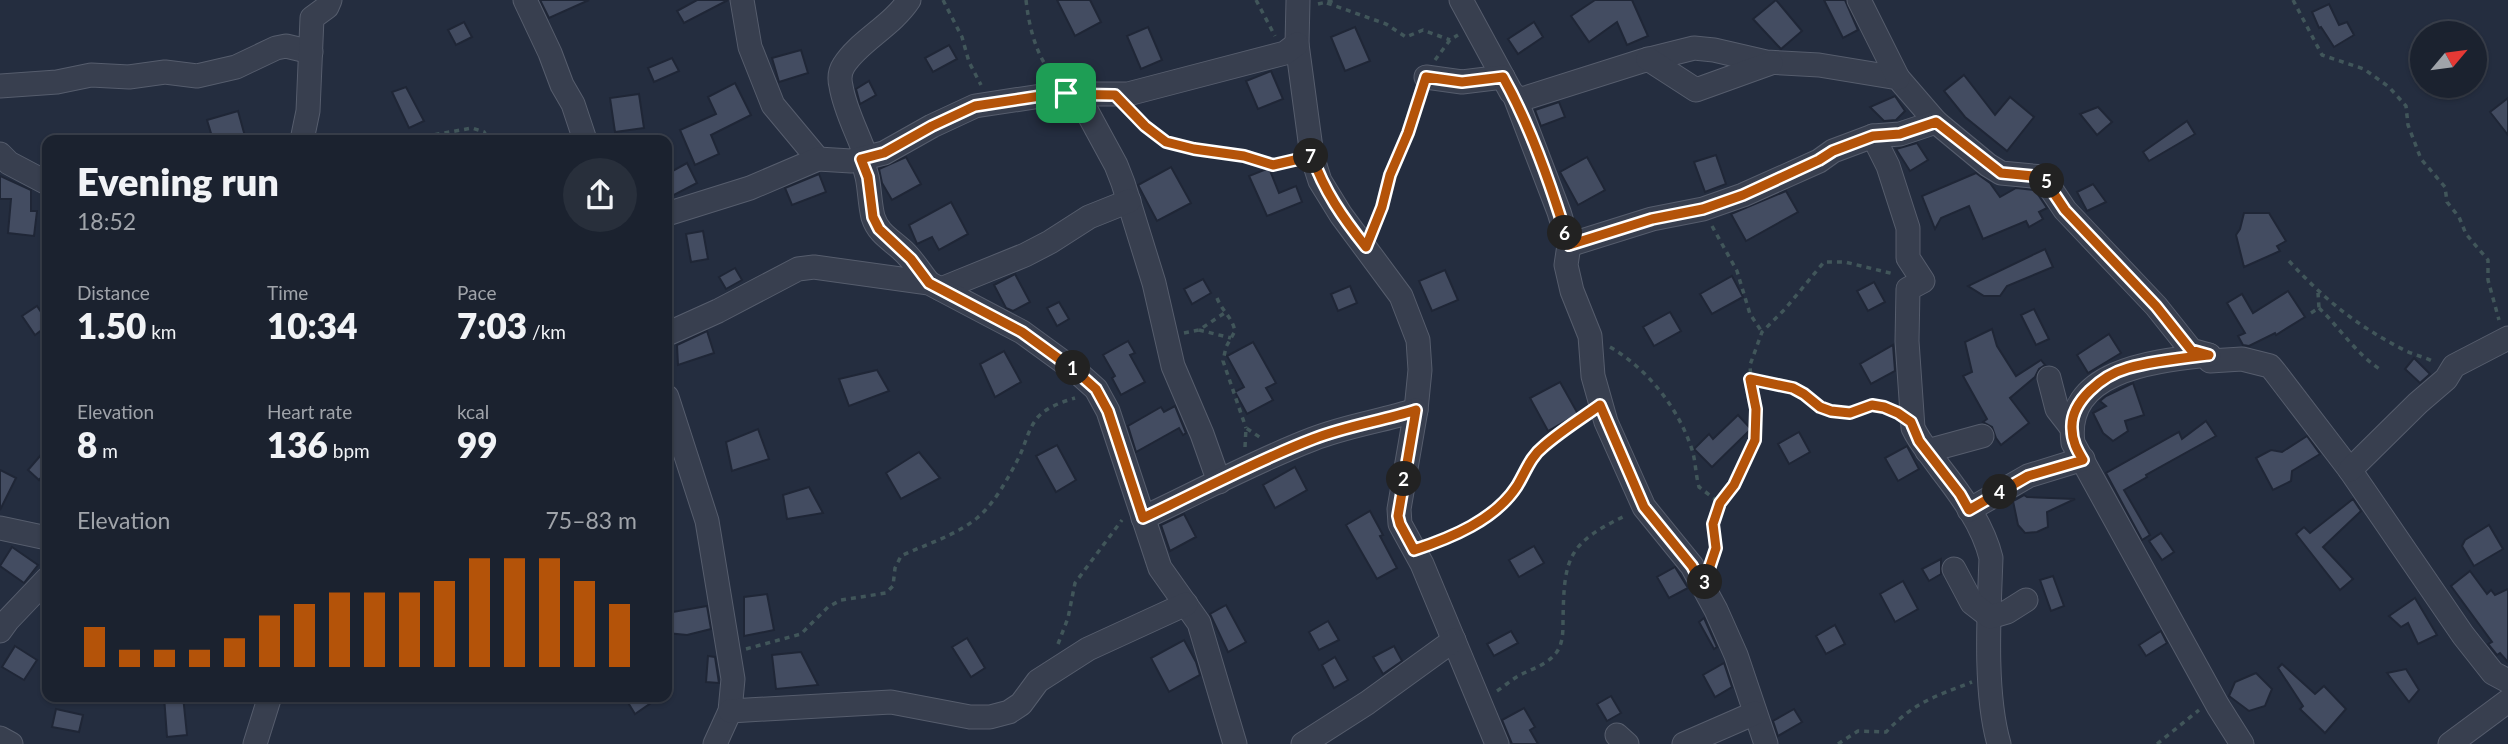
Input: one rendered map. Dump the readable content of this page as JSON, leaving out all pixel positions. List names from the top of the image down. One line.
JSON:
{"north":"top right","page":{"heading":["Evening run","18:52"],"pins":["7","5","6","1","2","4","3"],"stats":[["Distance","1.50 km"],["Time","10:34"],["Pace","7:03 /km"],["Elevation","8 m"],["Heart rate","136 bpm"],["kcal","99"]],"chart":["Elevation","75–83 m"]}}
